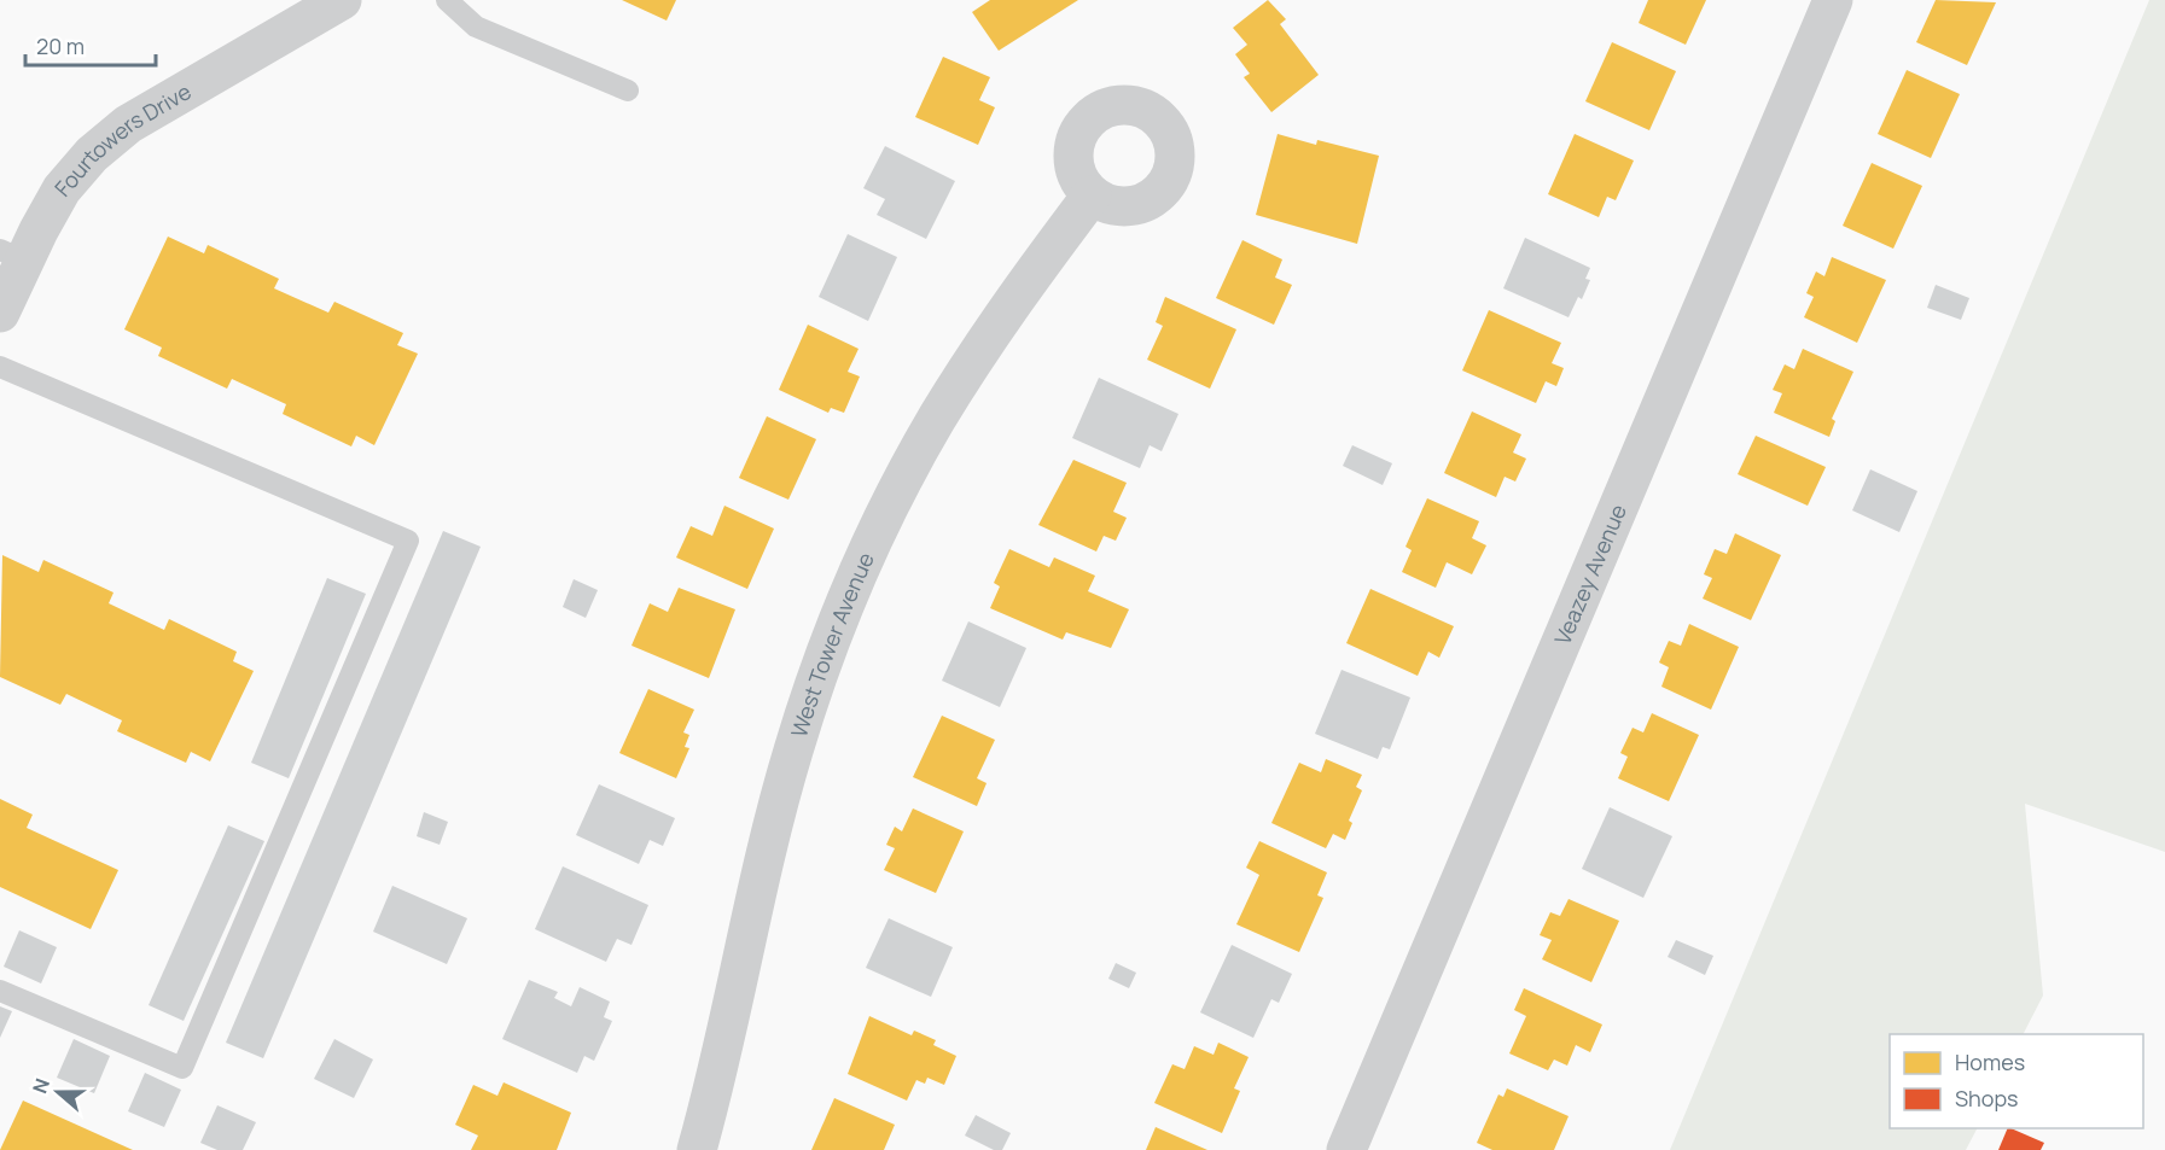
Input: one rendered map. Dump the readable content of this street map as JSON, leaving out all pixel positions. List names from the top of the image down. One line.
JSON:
{"streets":{"street":["Fourtowers Drive","Veazey Avenue","West Tower Avenue"]},"legend":["Homes","Shops"],"scale_bar":"20 m","north":"left"}
